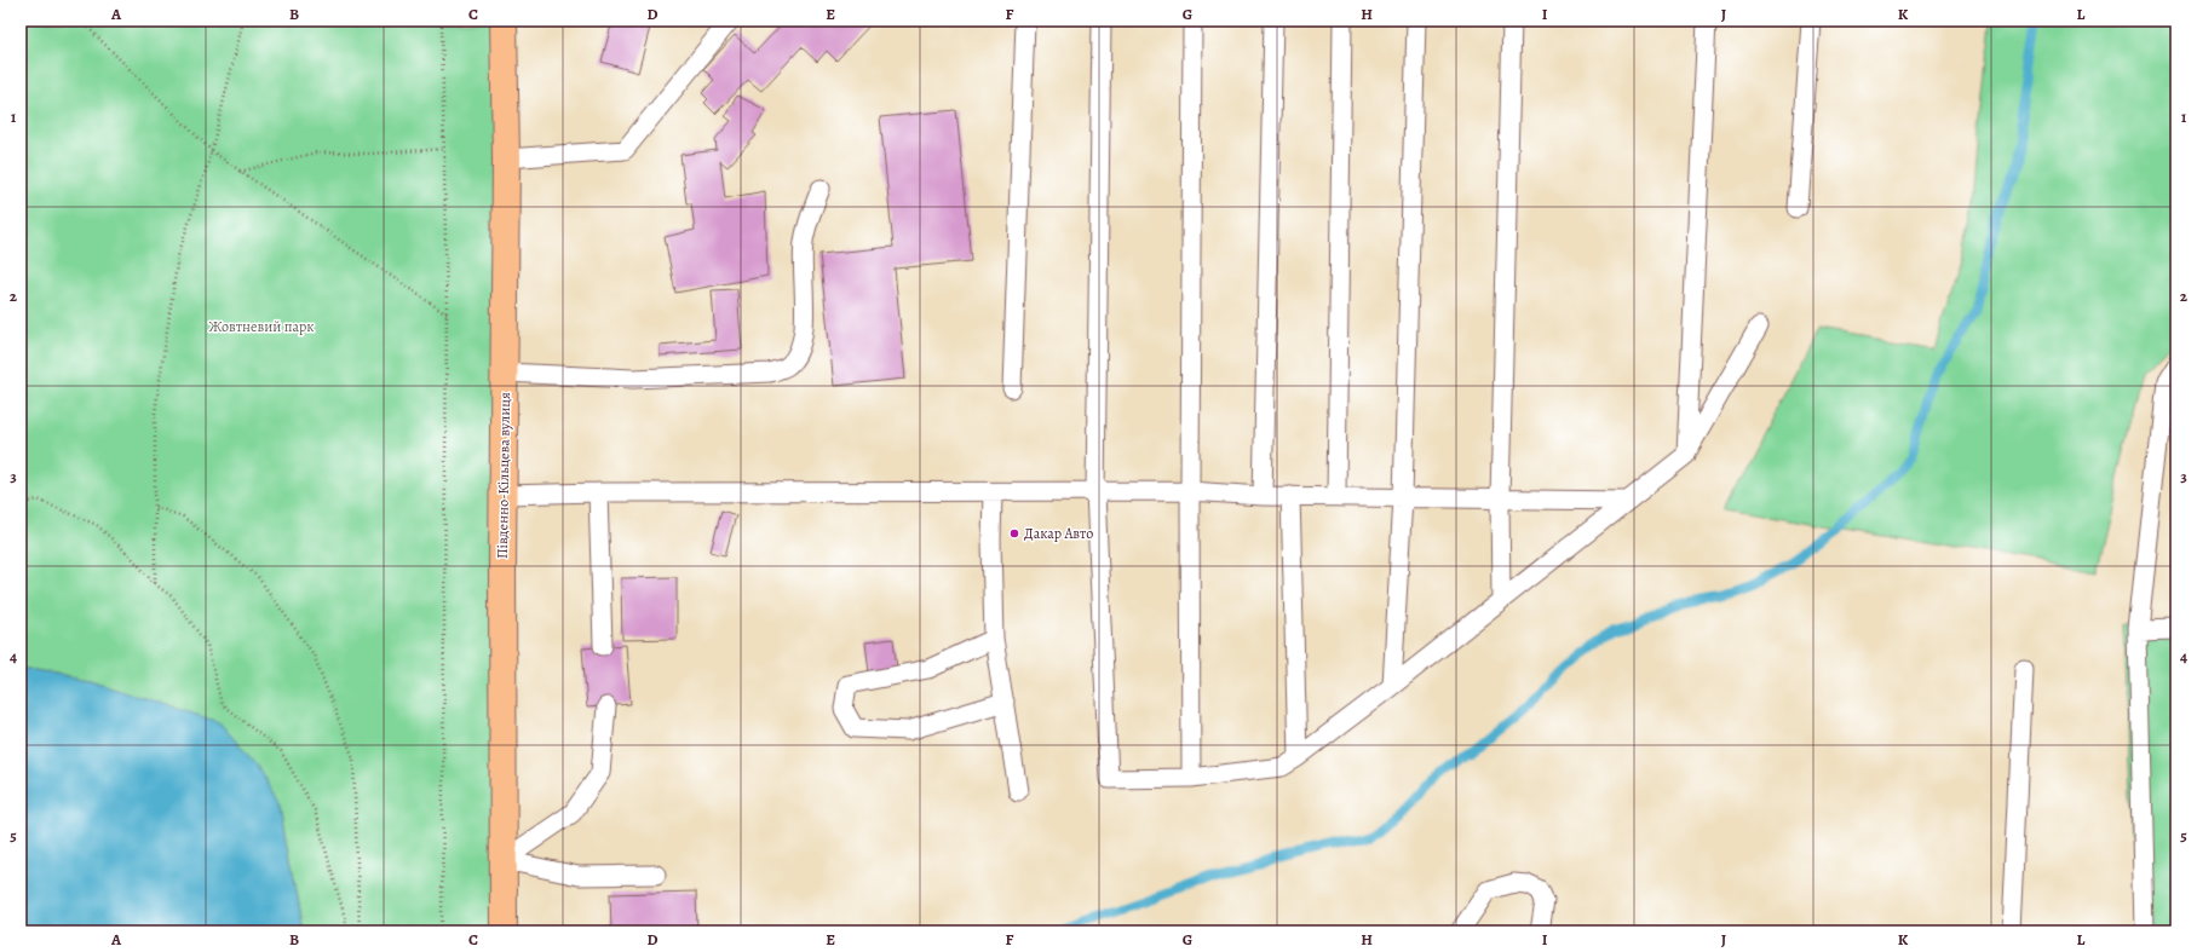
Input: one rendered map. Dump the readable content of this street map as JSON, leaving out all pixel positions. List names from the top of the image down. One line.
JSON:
{"streets":{"main road":["Південно-Кільцева вулиця"]},"parks":["Жовтневий парк"],"places":["Дакар Авто"],"grid":{"columns":["A","B","C","D","E","F","G","H","I","J","K","L"],"rows":["1","2","3","4","5"]}}
